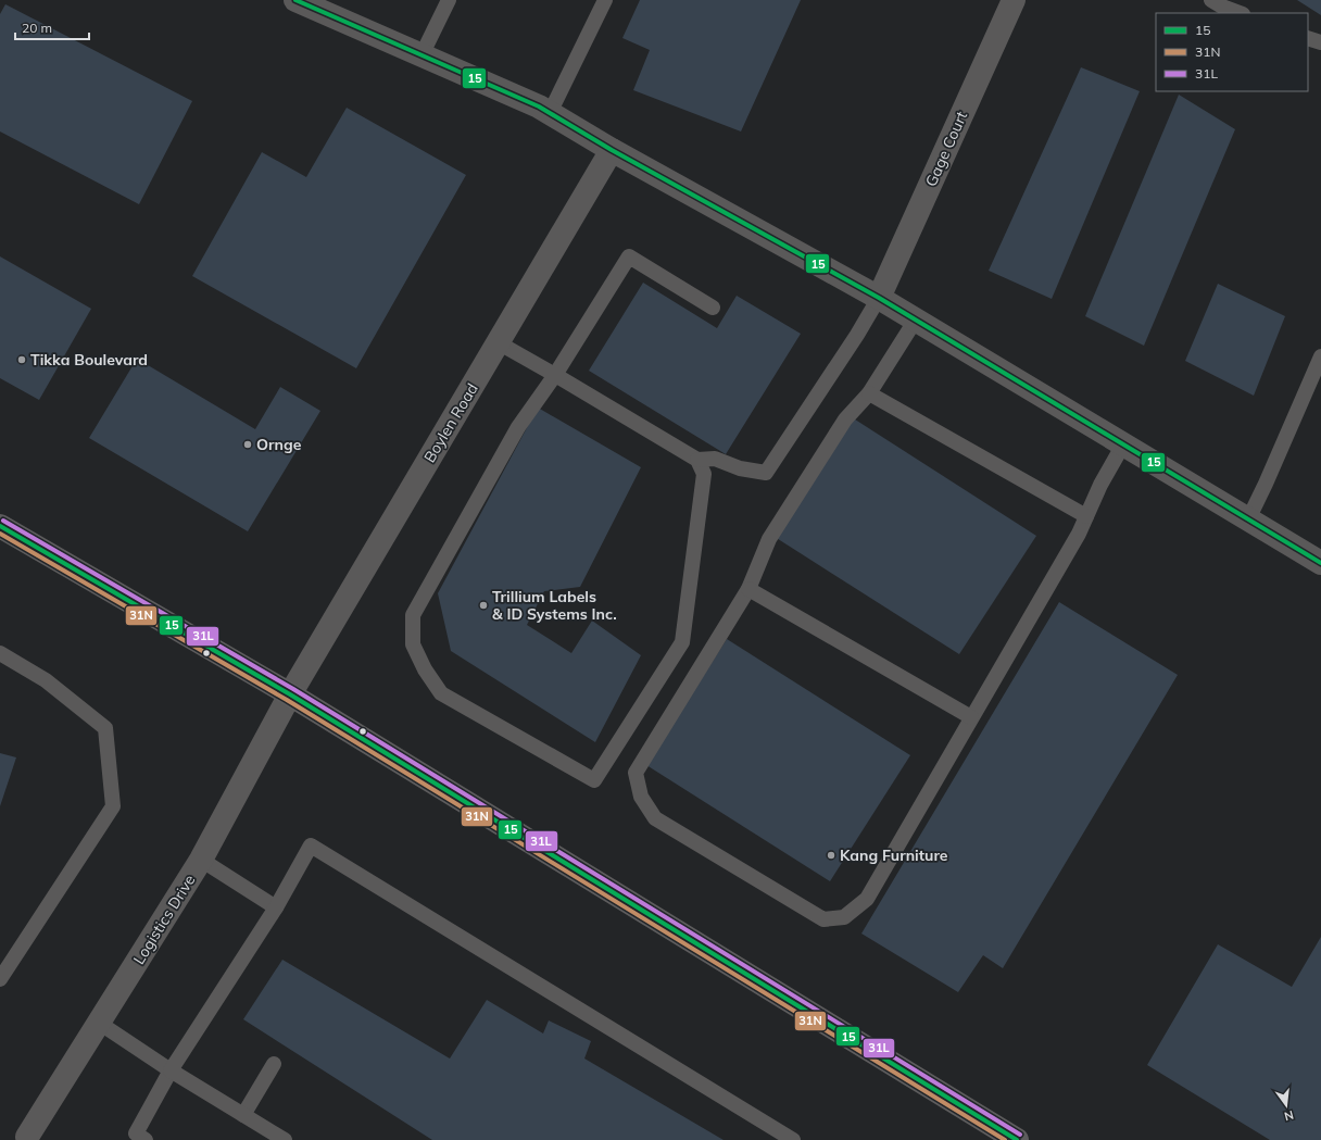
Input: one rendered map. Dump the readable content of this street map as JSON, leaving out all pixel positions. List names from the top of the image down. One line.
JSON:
{"streets":{"street":["Gage Court","Boylen Road","Logistics Drive"]},"crossings":[["Boylen Road","Logistics Drive"]],"places":["Tikka Boulevard","Ornge","Trillium Labels & ID Systems Inc.","Kang Furniture"],"lines":["transit line 15","transit line 31L","transit line 31N"],"legend":["15","31N","31L"],"scale_bar":"20 m","north":"bottom"}
